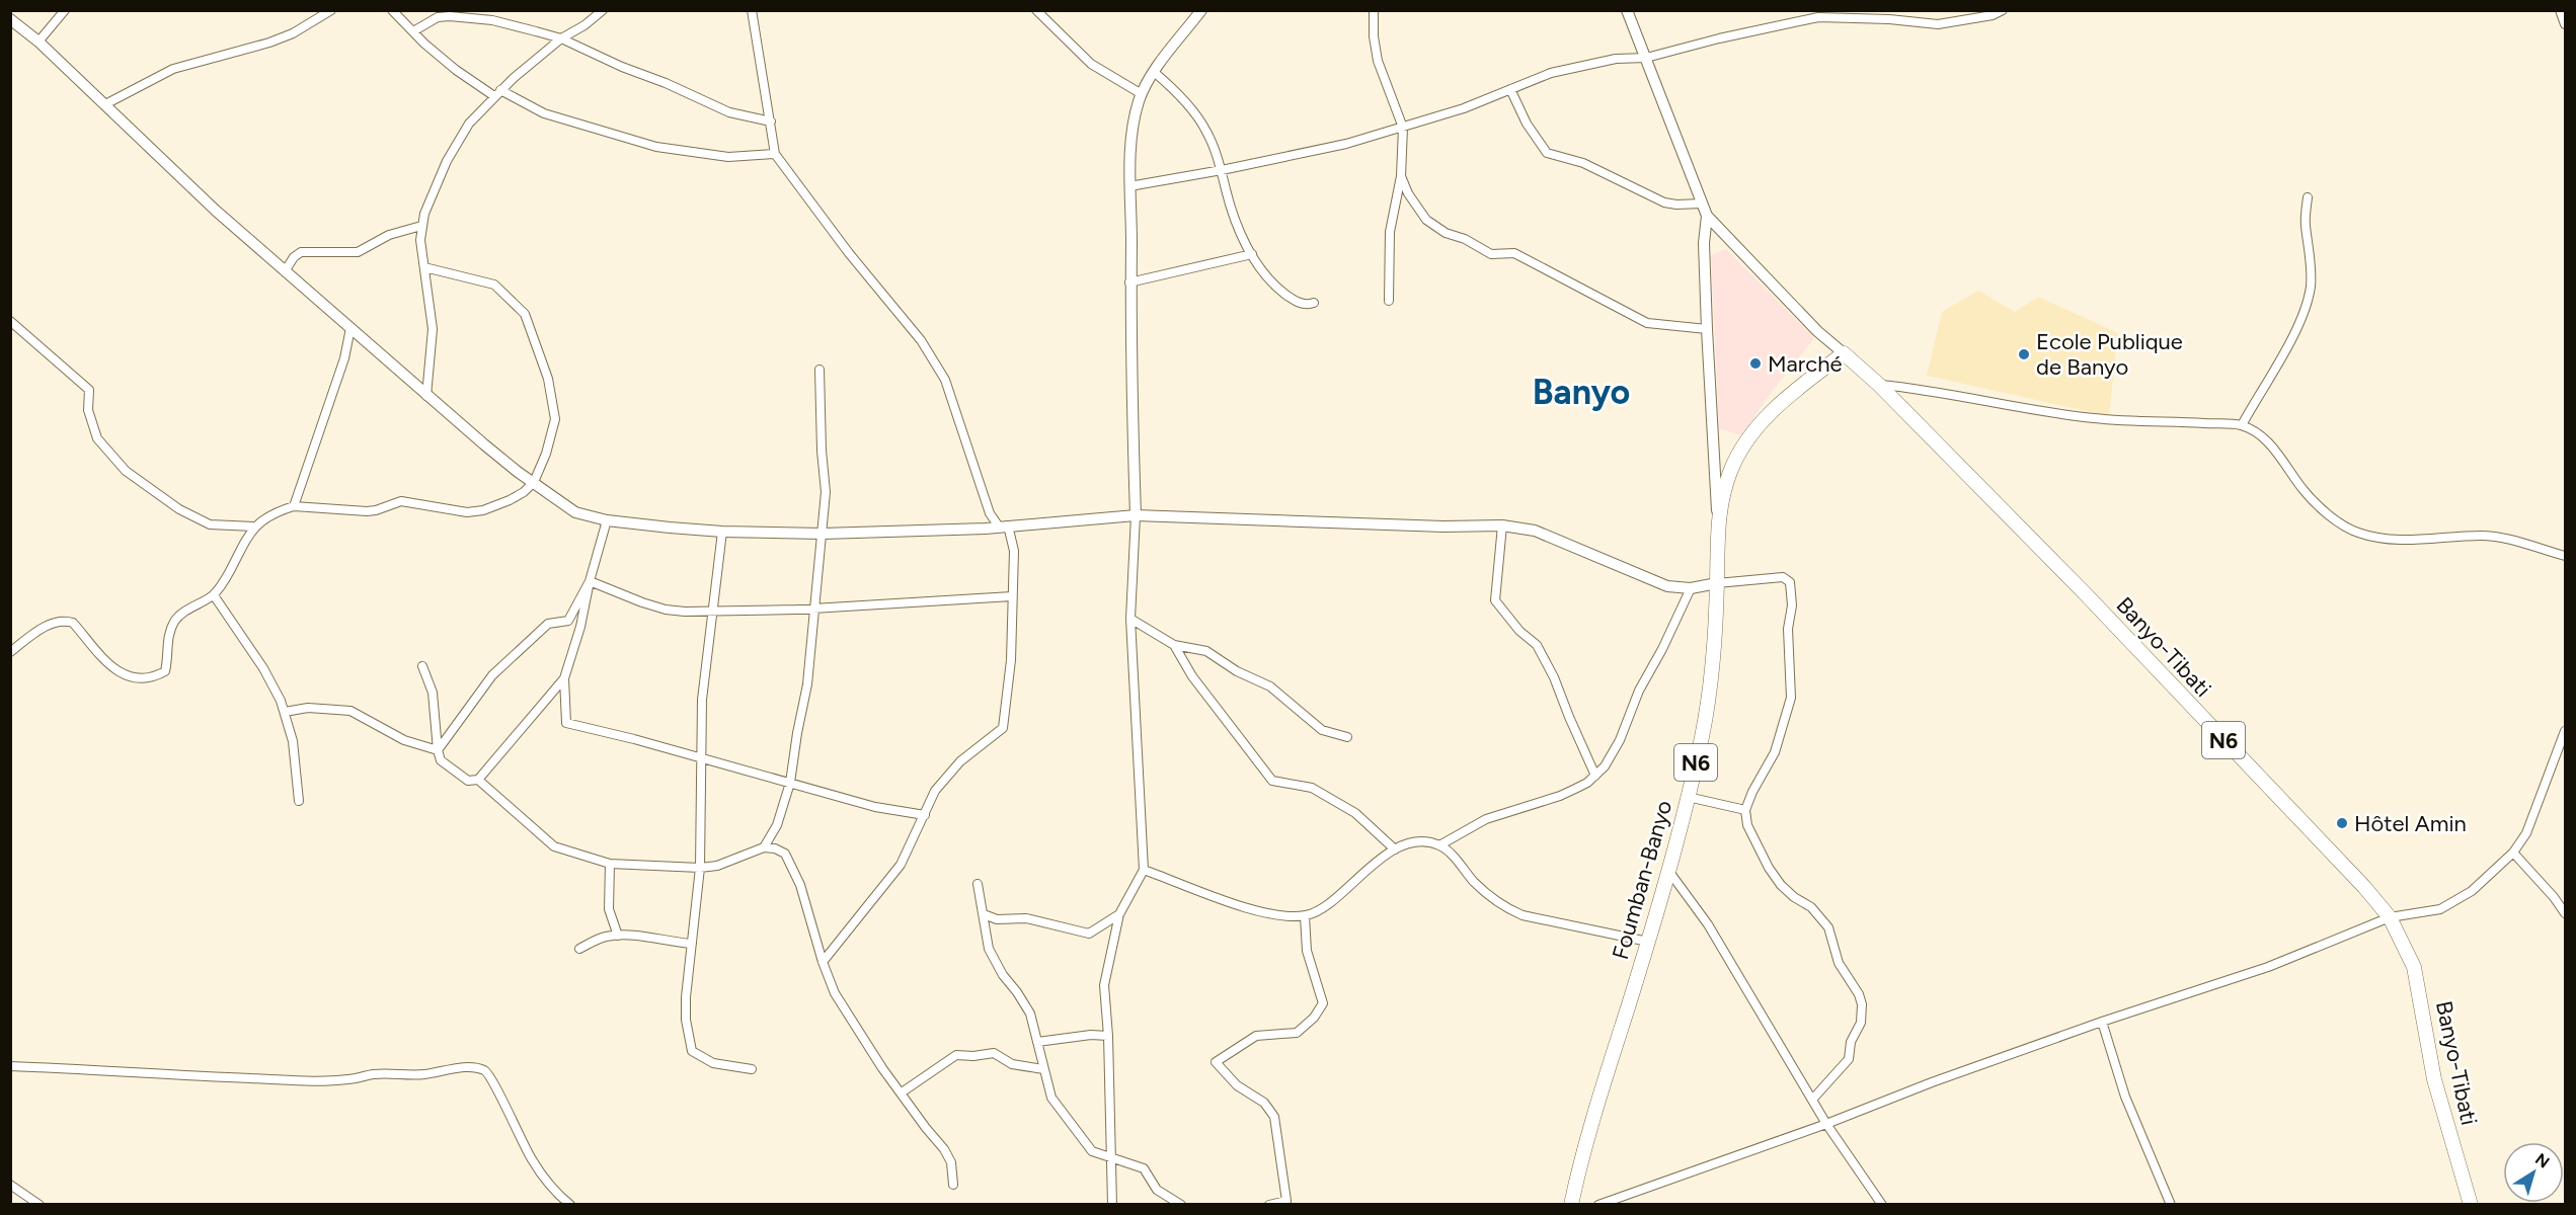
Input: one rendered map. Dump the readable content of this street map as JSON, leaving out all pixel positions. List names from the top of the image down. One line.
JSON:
{"streets":{"highway":["Banyo-Tibati","N6","Foumban-Banyo"]},"crossings":[["Banyo-Tibati","Foumban-Banyo"]],"districts":["Banyo"],"places":["Ecole Publique de Banyo","Marché","Hôtel Amin"],"north":"top right"}
